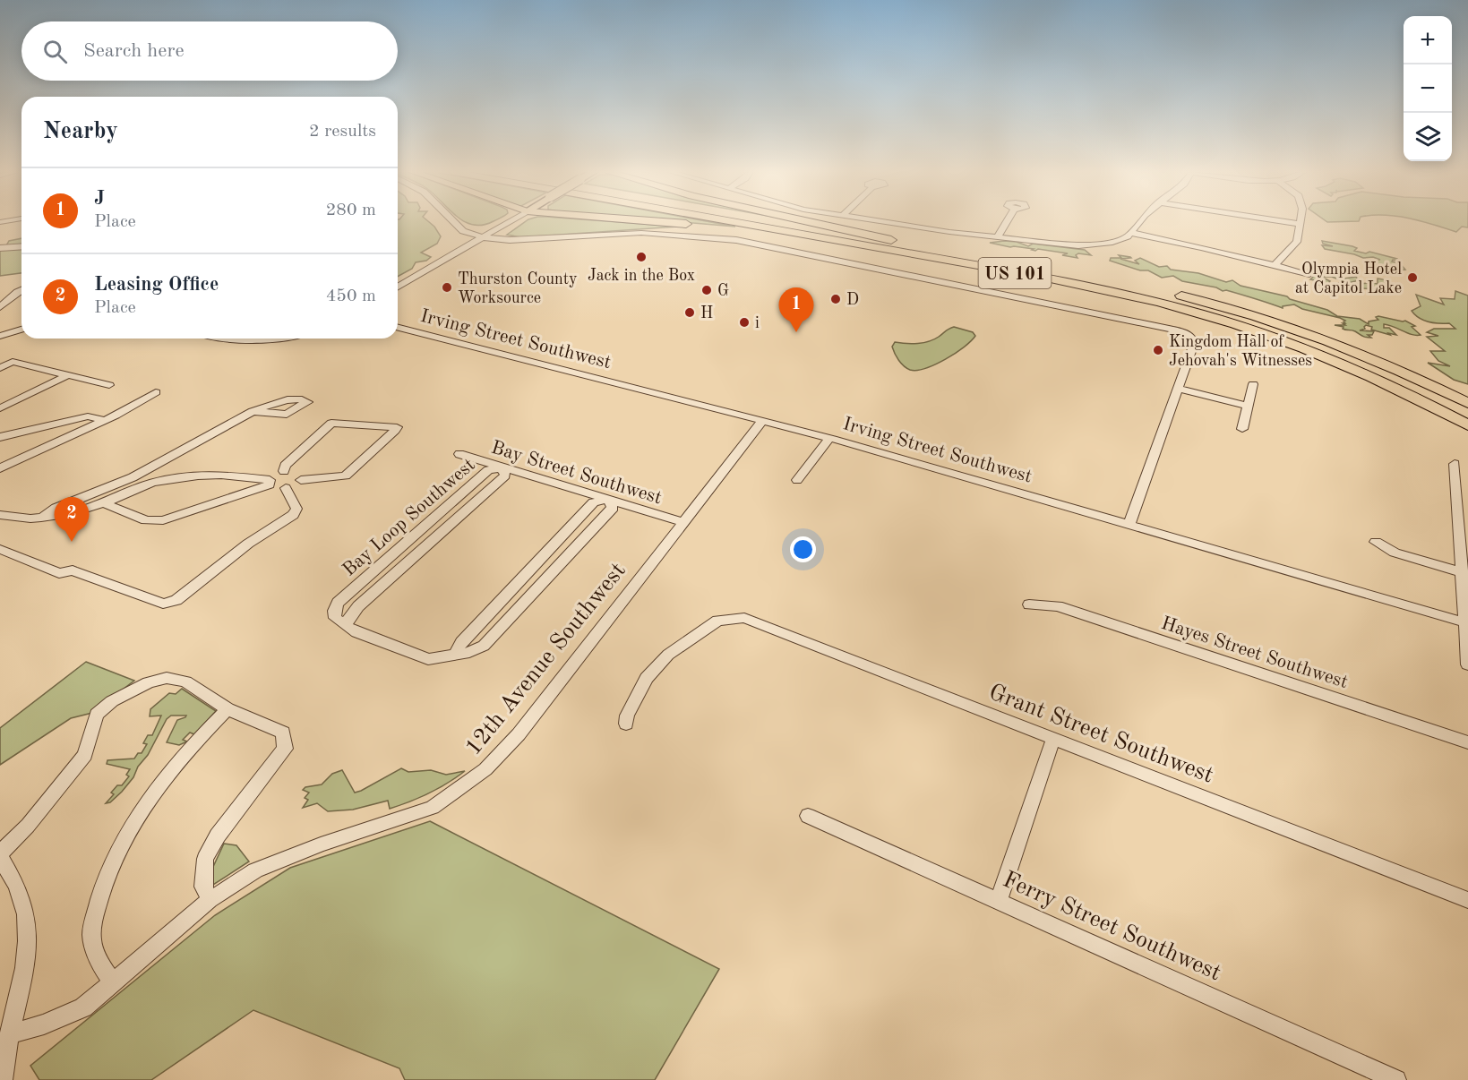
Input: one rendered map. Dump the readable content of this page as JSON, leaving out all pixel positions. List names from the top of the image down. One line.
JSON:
{"streets":{"highway":["US 101"],"street":["Irving Street Southwest","Bay Street Southwest","Bay Loop Southwest","Hayes Street Southwest","12th Avenue Southwest","Grant Street Southwest","Ferry Street Southwest"]},"crossings":[["Irving Street Southwest","12th Avenue Southwest"],["Bay Street Southwest","Bay Loop Southwest"],["Bay Street Southwest","12th Avenue Southwest"]],"places":["Jack in the Box","Olympia Hotel at Capitol Lake","Thurston County Worksource","G","D","H","i","Kingdom Hall of Jehovah's Witnesses"],"page":{"map_buttons":["+","−"],"search":"Search here","heading":["Nearby","2 results"],"list":[{"mark":"1","name":"J","note":"Place","value":"280 m"},{"mark":"2","name":"Leasing Office","note":"Place","value":"450 m"}],"pins":["1","2"]}}
